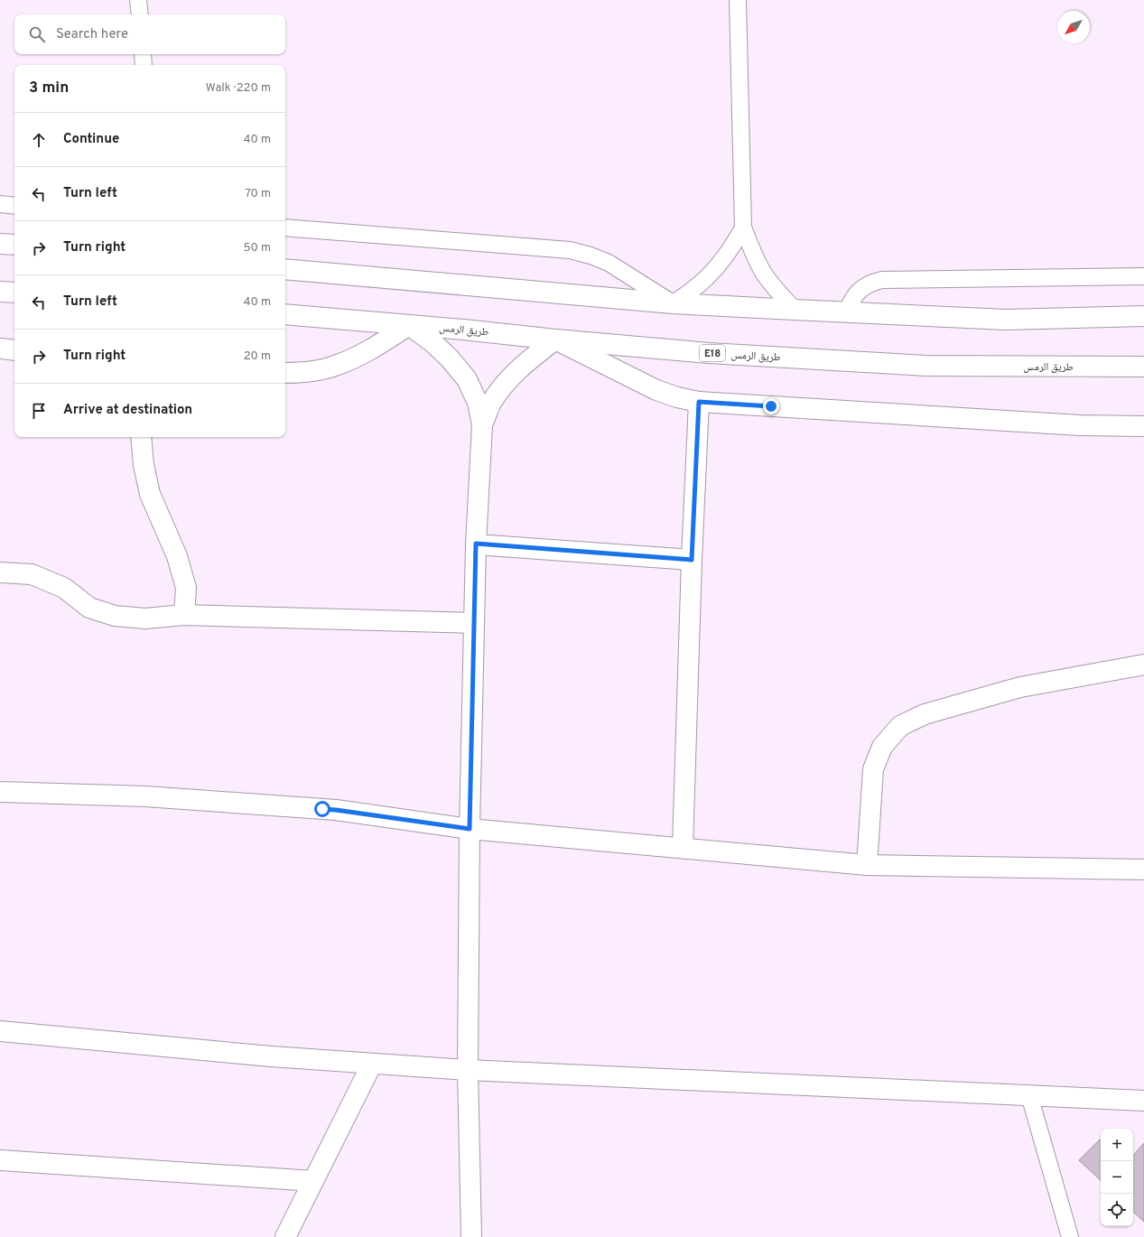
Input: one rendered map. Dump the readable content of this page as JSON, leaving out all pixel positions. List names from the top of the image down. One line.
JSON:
{"streets":{"main road":["طريق الرمس","E18"]},"north":"bottom left","page":{"search":"Search here","heading":["3 min","Walk · 220 m"],"list":[["Continue","40 m"],["Turn left","70 m"],["Turn right","50 m"],["Turn left","40 m"],["Turn right","20 m"],"Arrive at destination"],"map_buttons":["+","−"]}}
